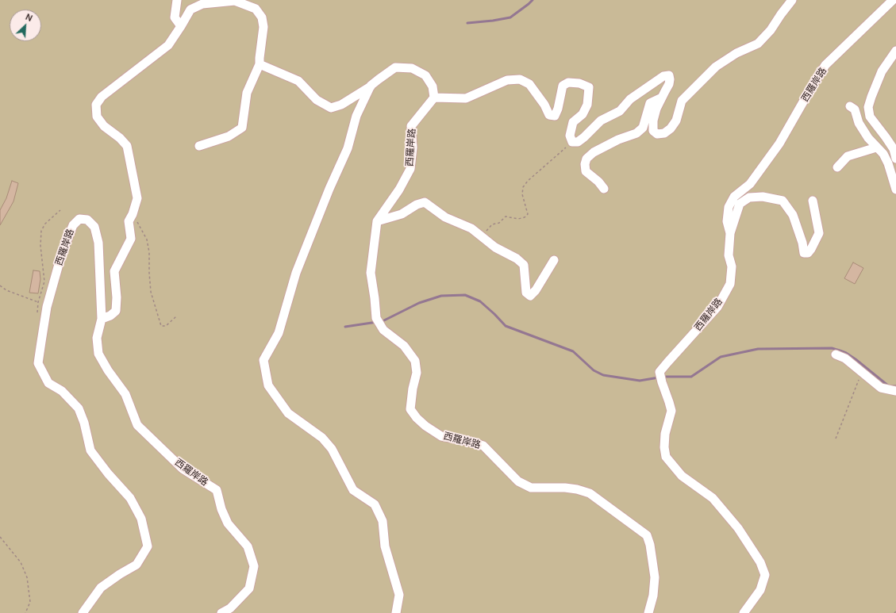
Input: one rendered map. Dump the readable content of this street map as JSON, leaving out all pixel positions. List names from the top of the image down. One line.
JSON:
{"streets":{"street":["西羅岸路"]},"north":"top right"}
